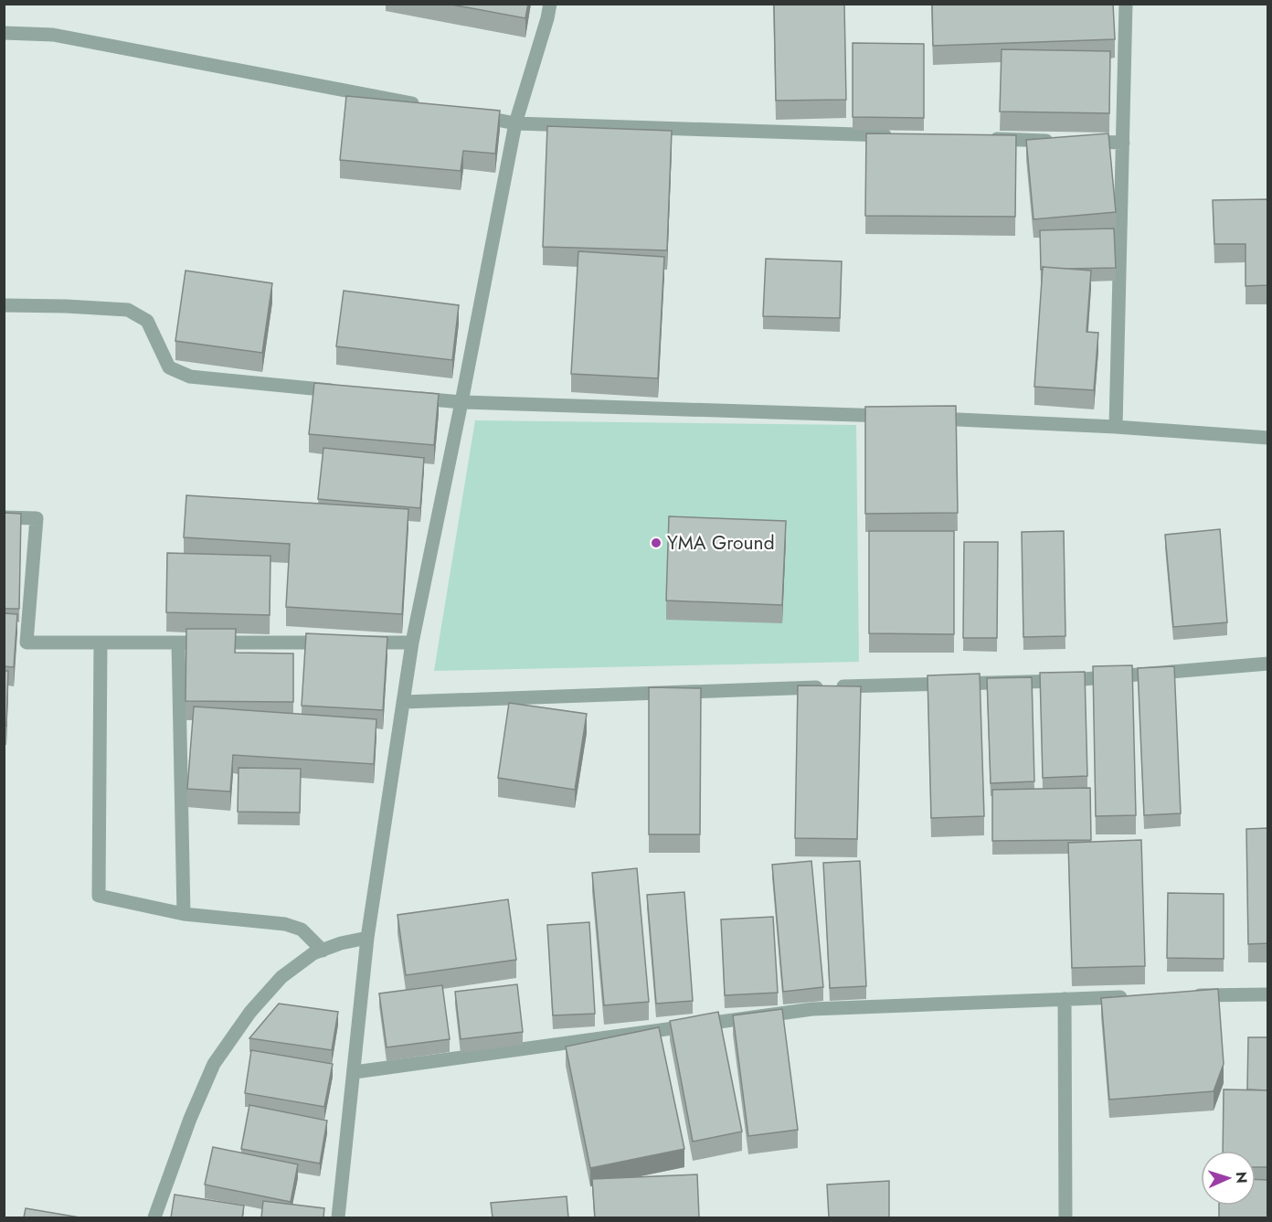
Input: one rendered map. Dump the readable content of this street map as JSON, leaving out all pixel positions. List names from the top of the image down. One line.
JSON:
{"places":["YMA Ground"],"north":"right"}
